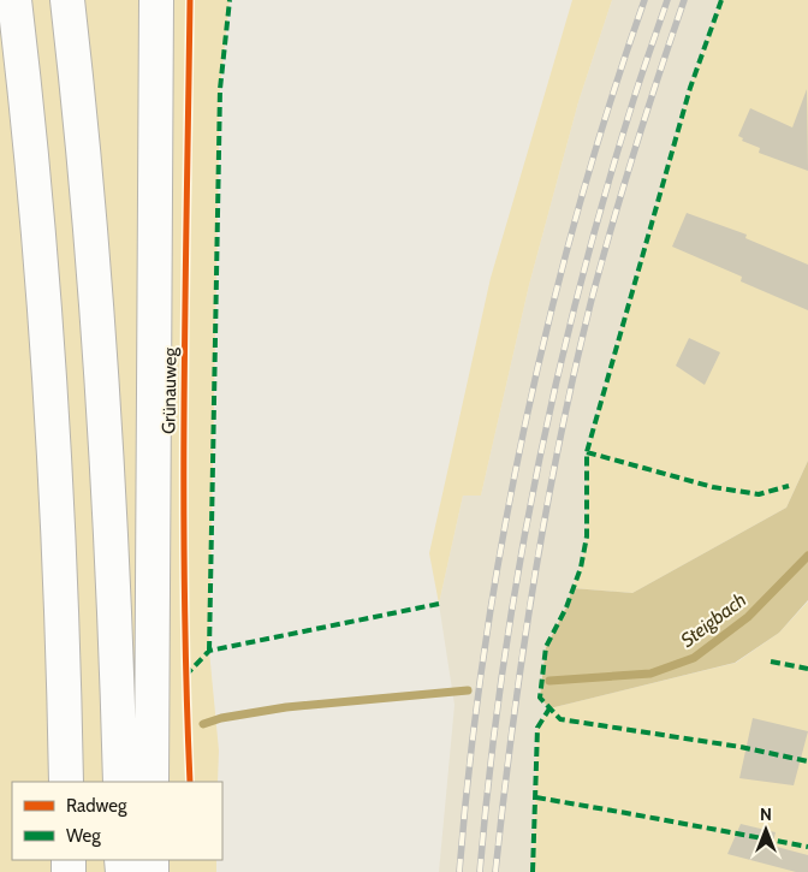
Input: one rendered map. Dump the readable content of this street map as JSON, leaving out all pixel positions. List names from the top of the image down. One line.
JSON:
{"streets":{"cycle path":["Grünauweg"]},"water":["Steigbach"],"legend":["Radweg","Weg"],"north":"top"}
